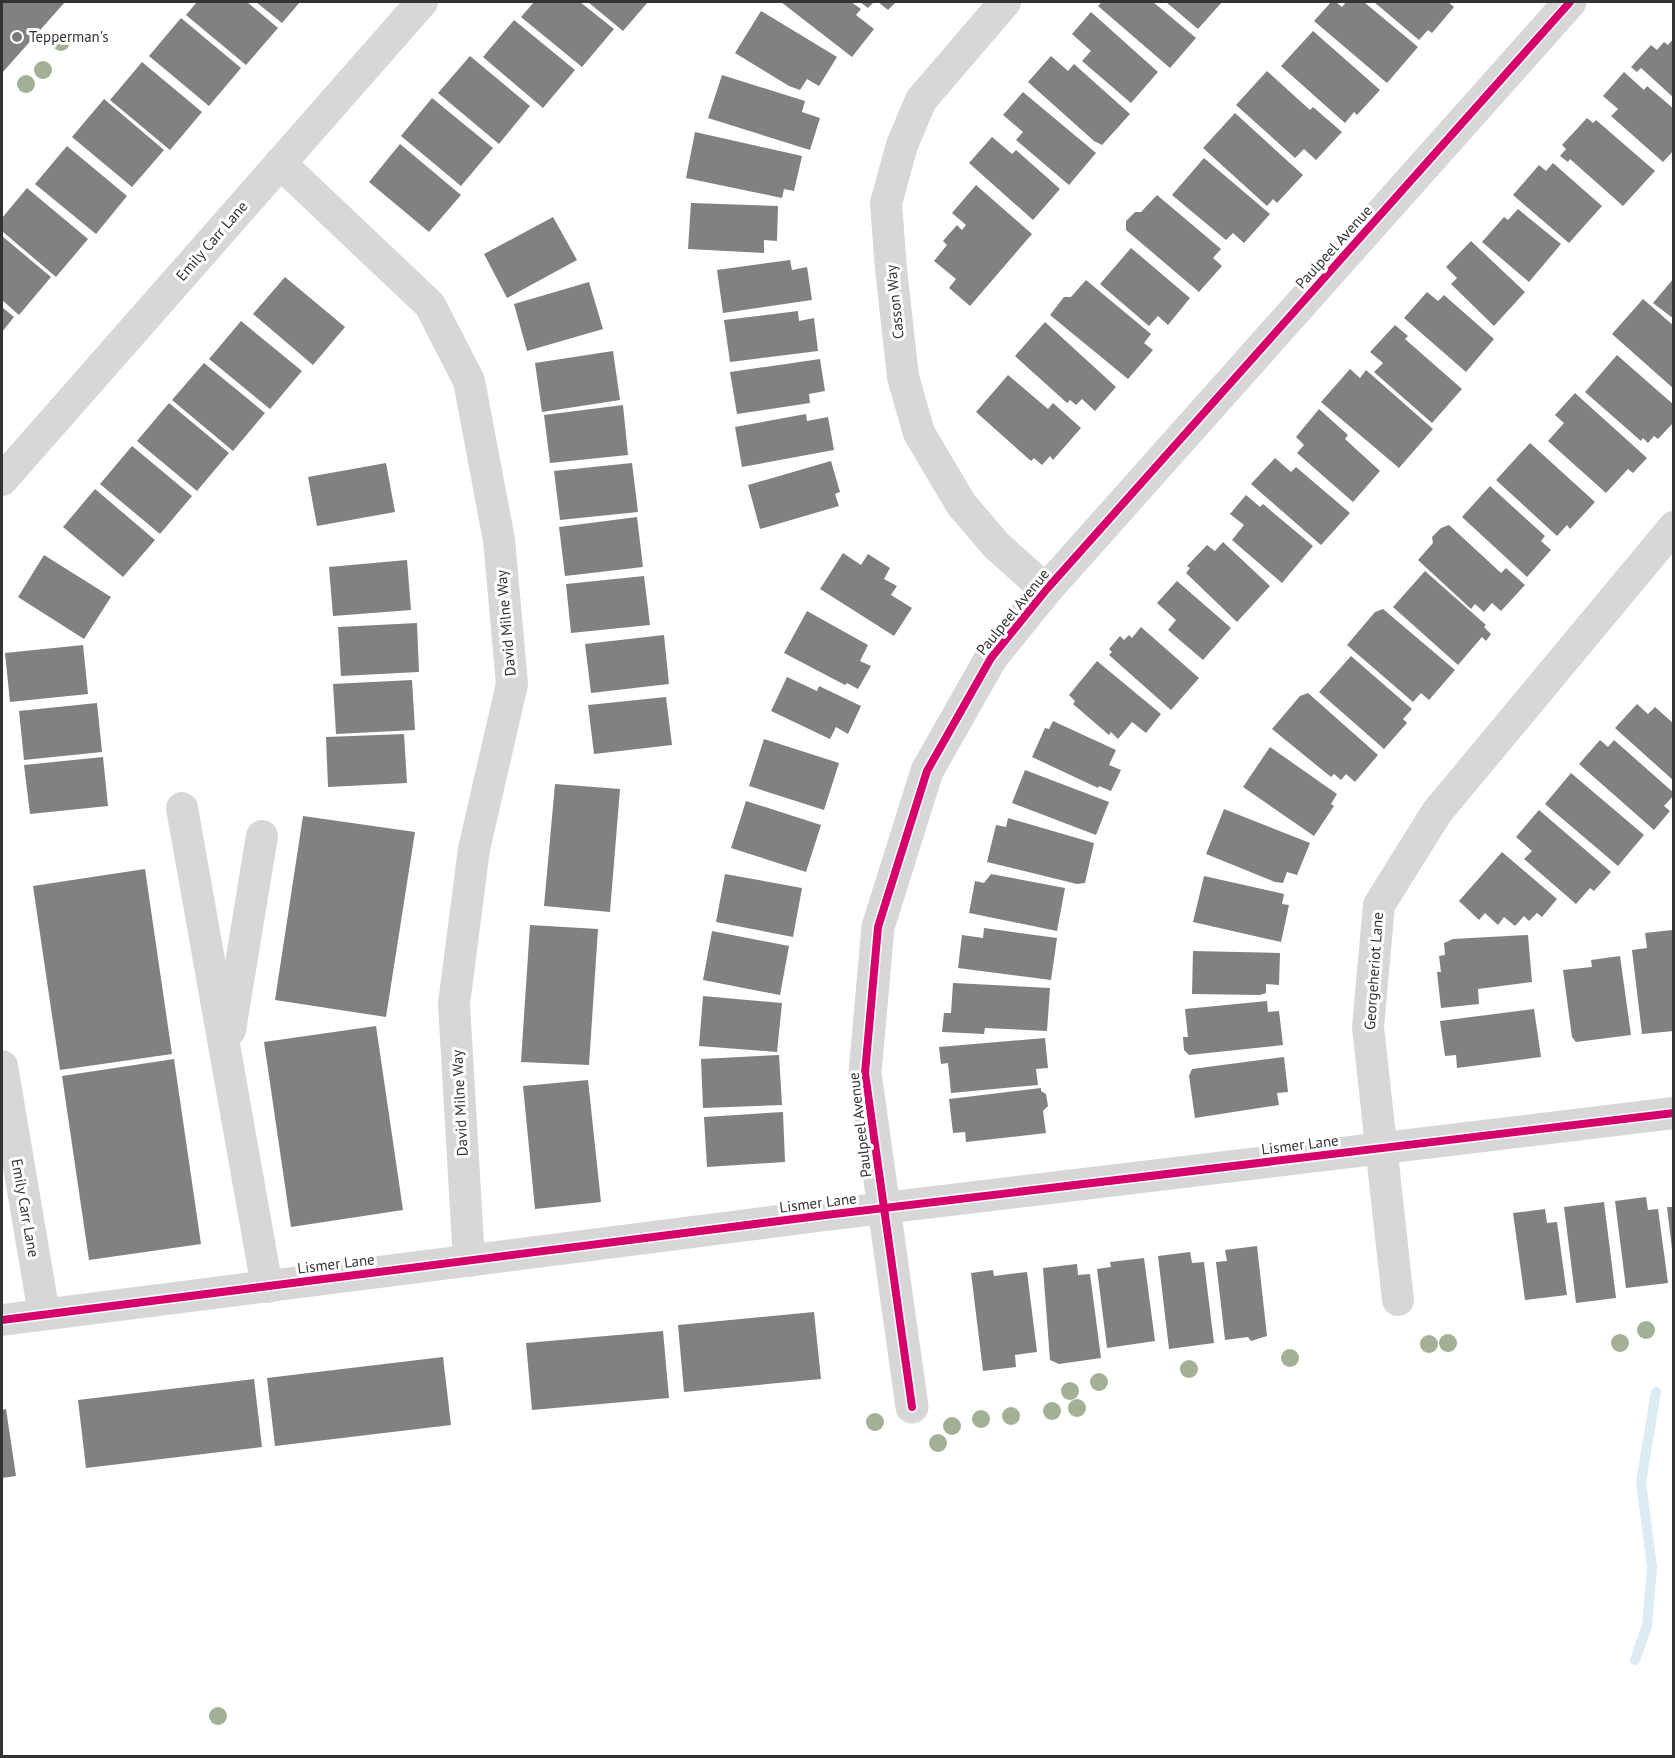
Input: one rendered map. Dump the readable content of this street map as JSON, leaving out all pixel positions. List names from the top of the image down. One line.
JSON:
{"streets":{"street":["Emily Carr Lane","Paulpeel Avenue","Casson Way","David Milne Way","Georgeheriot Lane","Lismer Lane"]},"crossings":[["Emily Carr Lane","David Milne Way"],["Emily Carr Lane","Lismer Lane"],["Paulpeel Avenue","Casson Way"],["Paulpeel Avenue","Lismer Lane"],["David Milne Way","Lismer Lane"],["Georgeheriot Lane","Lismer Lane"]],"places":["Tepperman's"]}
